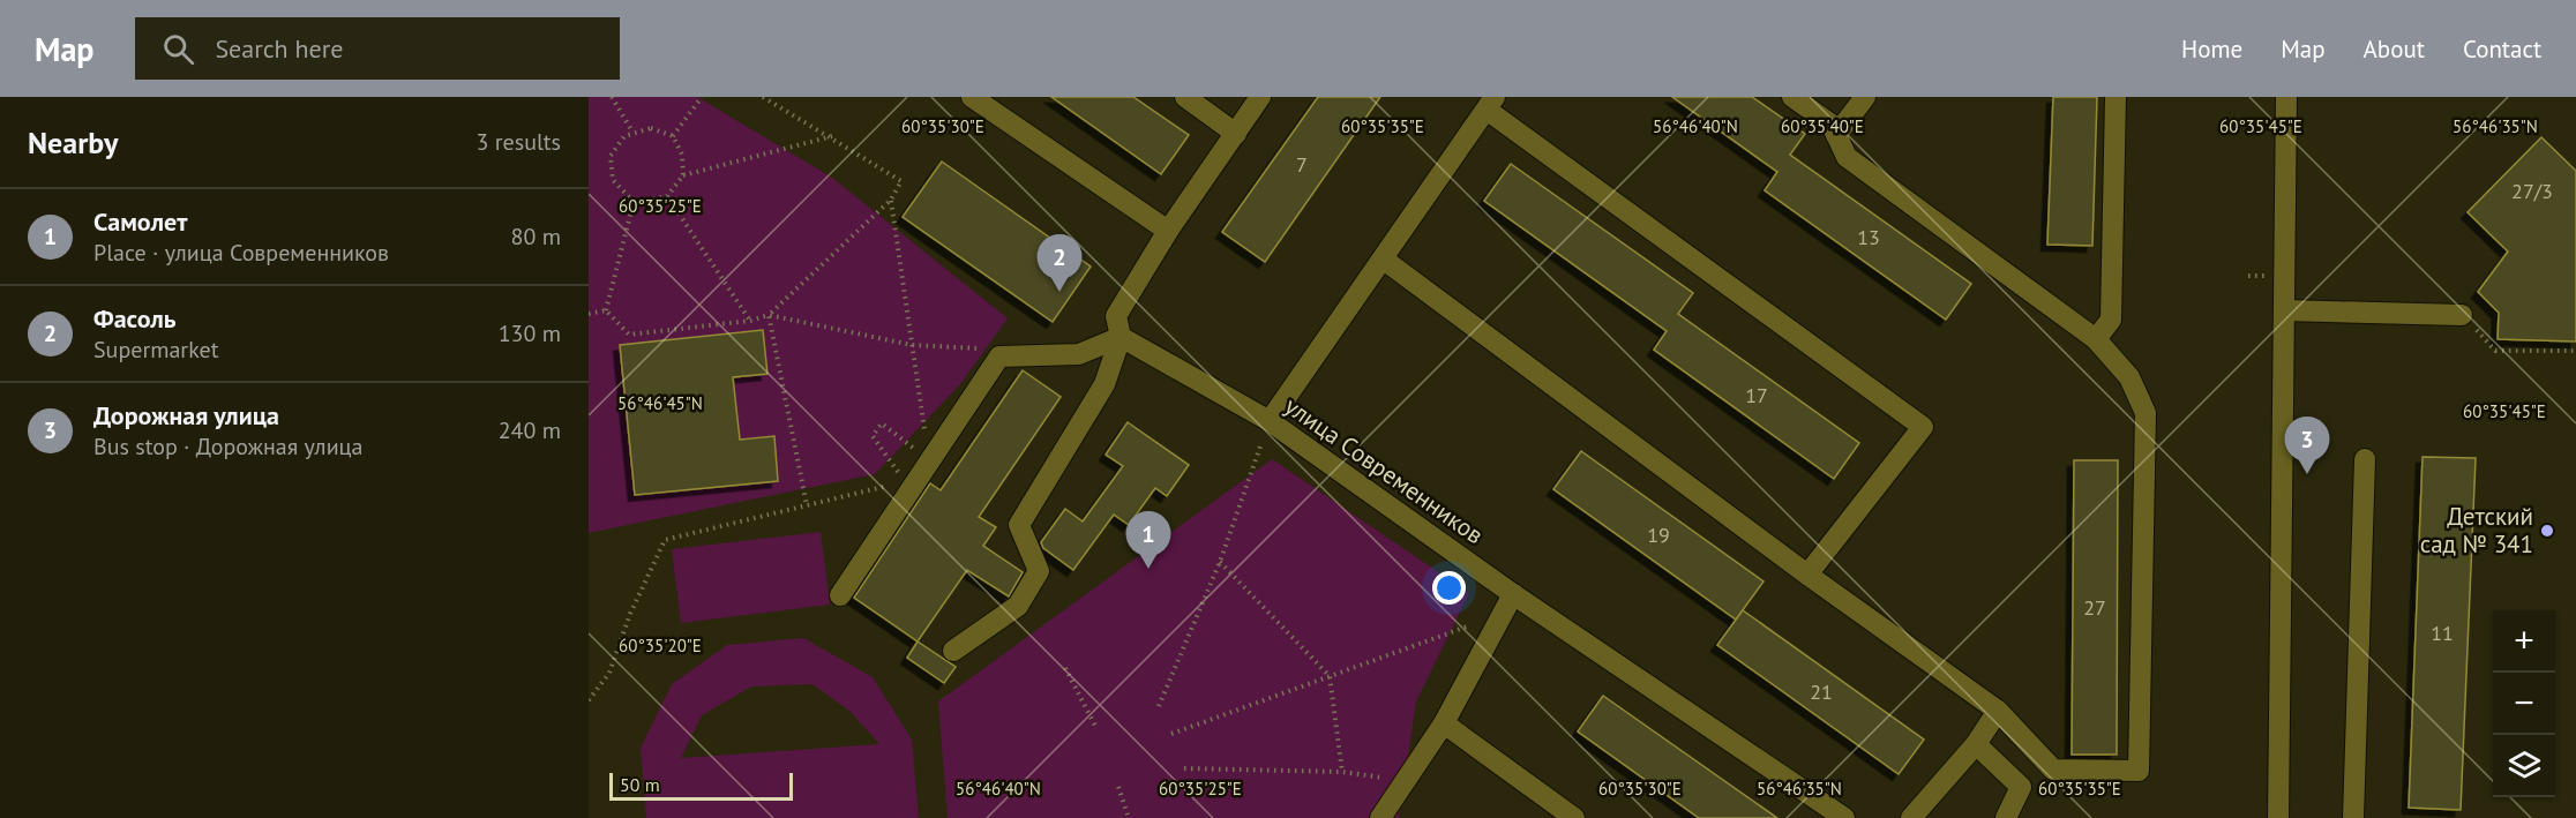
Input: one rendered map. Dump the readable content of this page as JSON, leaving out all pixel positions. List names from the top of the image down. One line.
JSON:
{"streets":{"street":["улица Современников"]},"places":["Детский сад № 341"],"house_numbers":["7","27/3","13","17","19","27","11","21"],"scale_bar":"50 m","page":{"header":"Map","search":"Search here","nav":["Home","Map","About","Contact"],"heading":["Nearby","3 results"],"list":[{"mark":"1","name":"Самолет","note":"Place · улица Современников","value":"80 m"},{"mark":"2","name":"Фасоль","note":"Supermarket","value":"130 m"},{"mark":"3","name":"Дорожная улица","note":"Bus stop · Дорожная улица","value":"240 m"}],"pins":["2","3","1"],"map_buttons":["+","−"],"scale":"50 m"},"coordinates":["60°35'35\"E","60°35'30\"E","56°46'40\"N","60°35'40\"E","60°35'45\"E","56°46'35\"N","60°35'25\"E","56°46'45\"N","60°35'20\"E"]}
